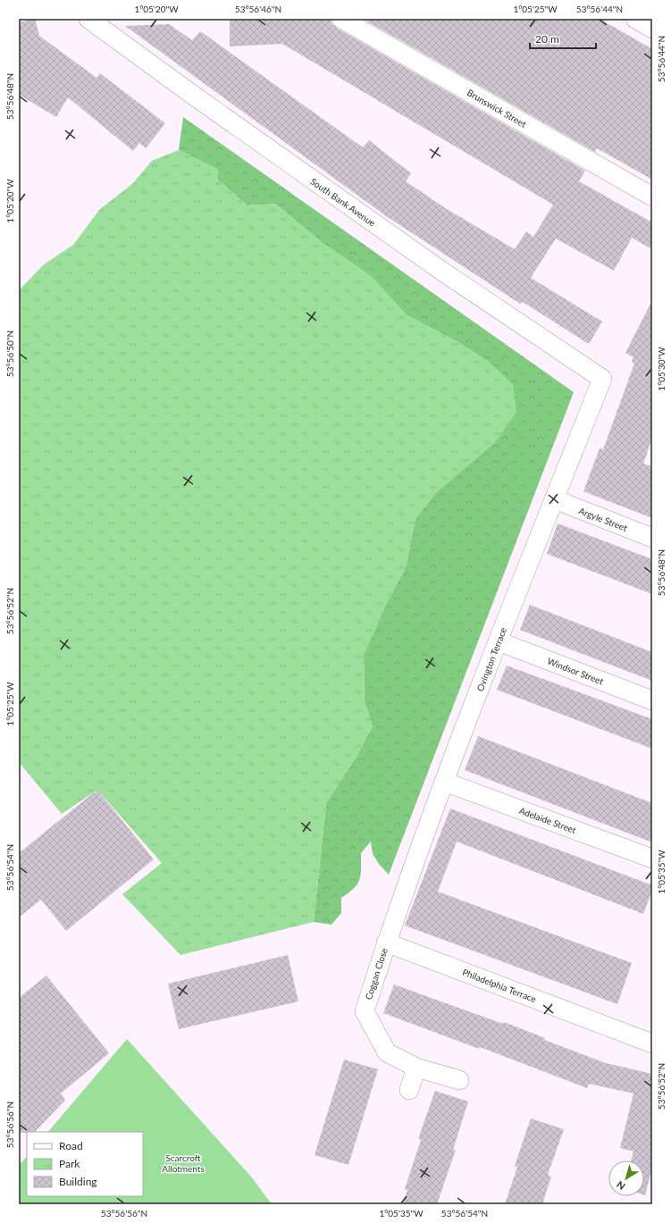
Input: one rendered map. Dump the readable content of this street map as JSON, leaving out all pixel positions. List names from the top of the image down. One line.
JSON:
{"streets":{"street":["Brunswick Street","South Bank Avenue","Argyle Street","Ovington Terrace","Windsor Street","Adelaide Street","Coggan Close","Philadelphia Terrace"]},"crossings":[["South Bank Avenue","Ovington Terrace"],["Argyle Street","Ovington Terrace"],["Ovington Terrace","Windsor Street"],["Ovington Terrace","Adelaide Street"],["Ovington Terrace","Coggan Close"],["Ovington Terrace","Philadelphia Terrace"],["Coggan Close","Philadelphia Terrace"]],"parks":["Scarcroft Allotments"],"legend":["Road","Park","Building"],"scale_bar":"20 m","north":"bottom left","coordinates":["1°05'20\"W","53°56'46\"N","1°05'25\"W","53°56'44\"N","53°56'48\"N","53°56'50\"N","1°05'30\"W","53°56'52\"N","53°56'54\"N","1°05'35\"W","53°56'56\"N"]}
